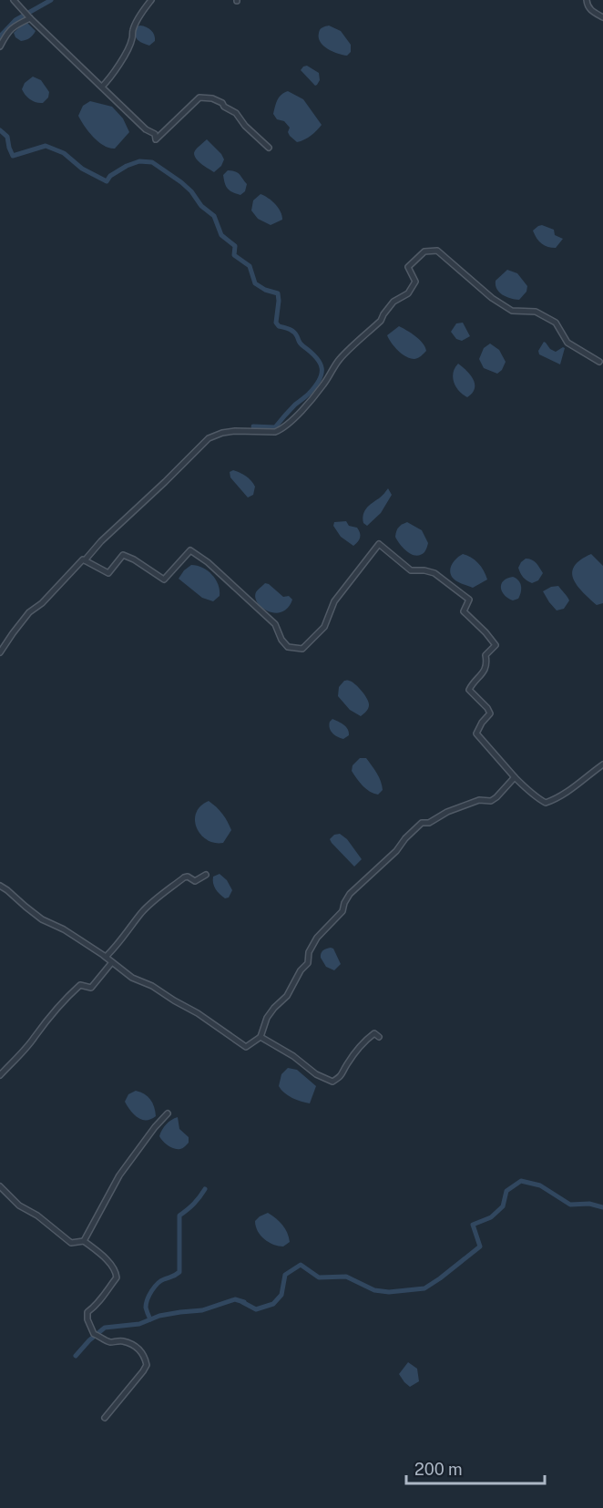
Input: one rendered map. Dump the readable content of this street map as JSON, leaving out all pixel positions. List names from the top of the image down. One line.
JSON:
{"scale_bar":"200 m"}
